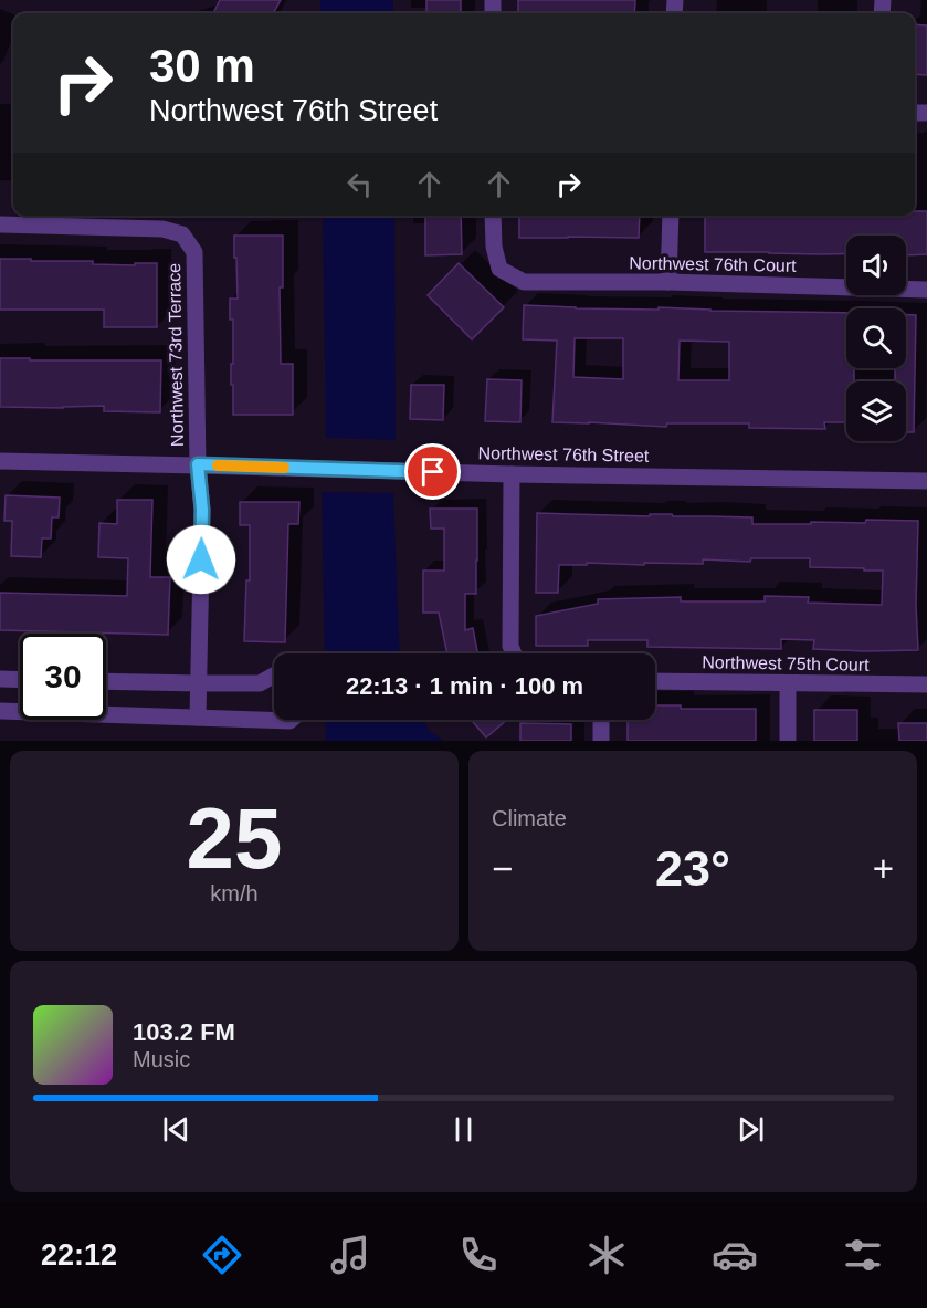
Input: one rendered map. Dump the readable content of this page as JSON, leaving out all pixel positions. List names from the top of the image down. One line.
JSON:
{"streets":{"street":["Northwest 76th Court","Northwest 73rd Terrace","Northwest 76th Street","Northwest 75th Court"]},"crossings":[["Northwest 73rd Terrace","Northwest 76th Street"]],"page":{"turn":["30 m","Northwest 76th Street"],"limit":"30","trip":"22:13 · 1 min · 100 m","tile":[["25","km/h"],"Climate"],"heat":["−","23°","+"],"song":["103.2 FM","Music"],"tabs":"22:12"}}
